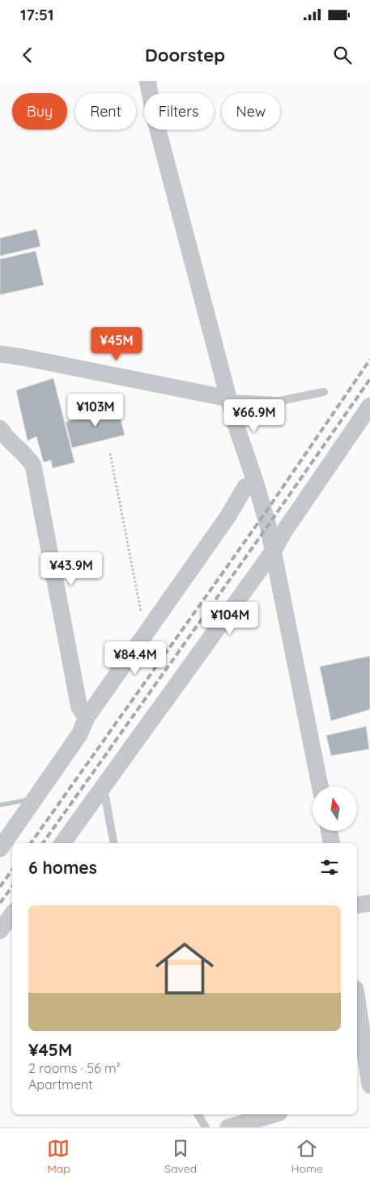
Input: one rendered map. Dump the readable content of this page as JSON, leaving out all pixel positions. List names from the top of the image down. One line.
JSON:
{"north":"top","page":{"status":"17:51","header":"Doorstep","chip":["Buy","Rent","Filters","New"],"price":["¥45M","¥103M","¥66.9M","¥43.9M","¥104M","¥84.4M"],"heading":"6 homes","list":[{"name":"¥45M","note":"2 rooms · 56 m² · Apartment"}],"tabs":["Map","Saved","Home"]}}
